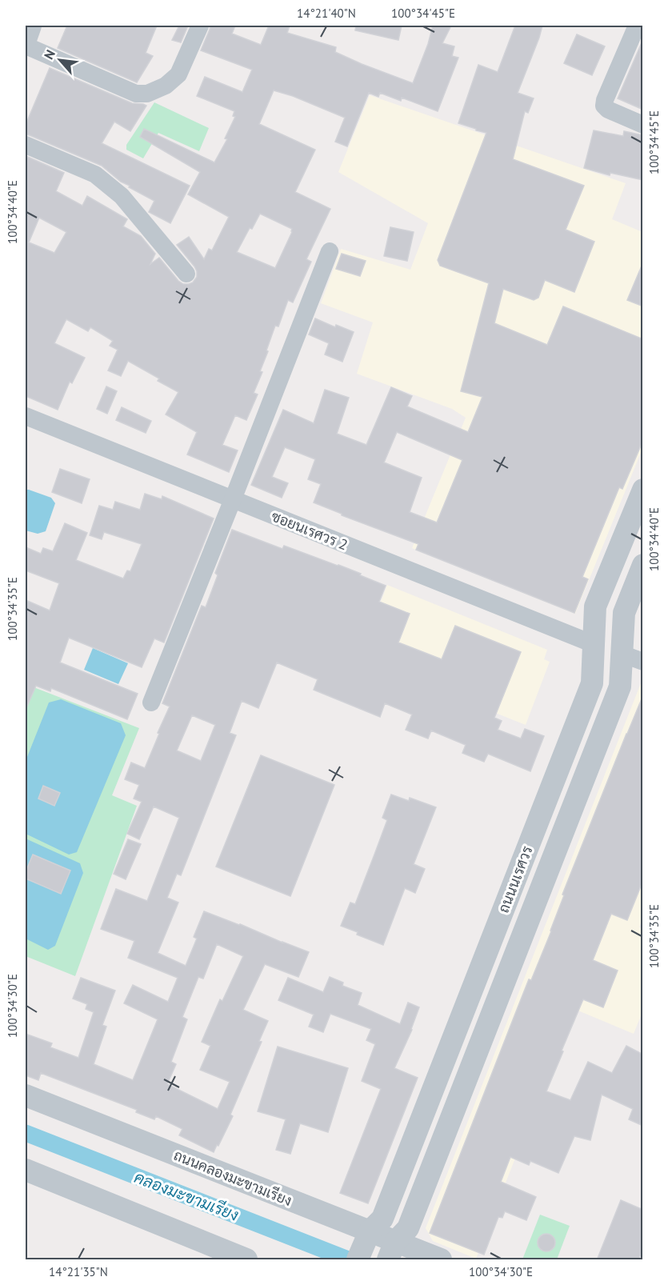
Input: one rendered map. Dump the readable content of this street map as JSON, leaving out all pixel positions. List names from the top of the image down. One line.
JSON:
{"streets":{"street":["ซอยนเรศวร 2","ถนนนเรศวร","ถนนคลองมะขามเรียง"]},"crossings":[["ซอยนเรศวร 2","ถนนนเรศวร"],["ถนนนเรศวร","ถนนคลองมะขามเรียง"]],"water":["คลองมะขามเรียง"],"north":"top left","coordinates":["14°21'40\"N","100°34'45\"E","100°34'40\"E","100°34'35\"E","100°34'30\"E","14°21'35\"N"]}
